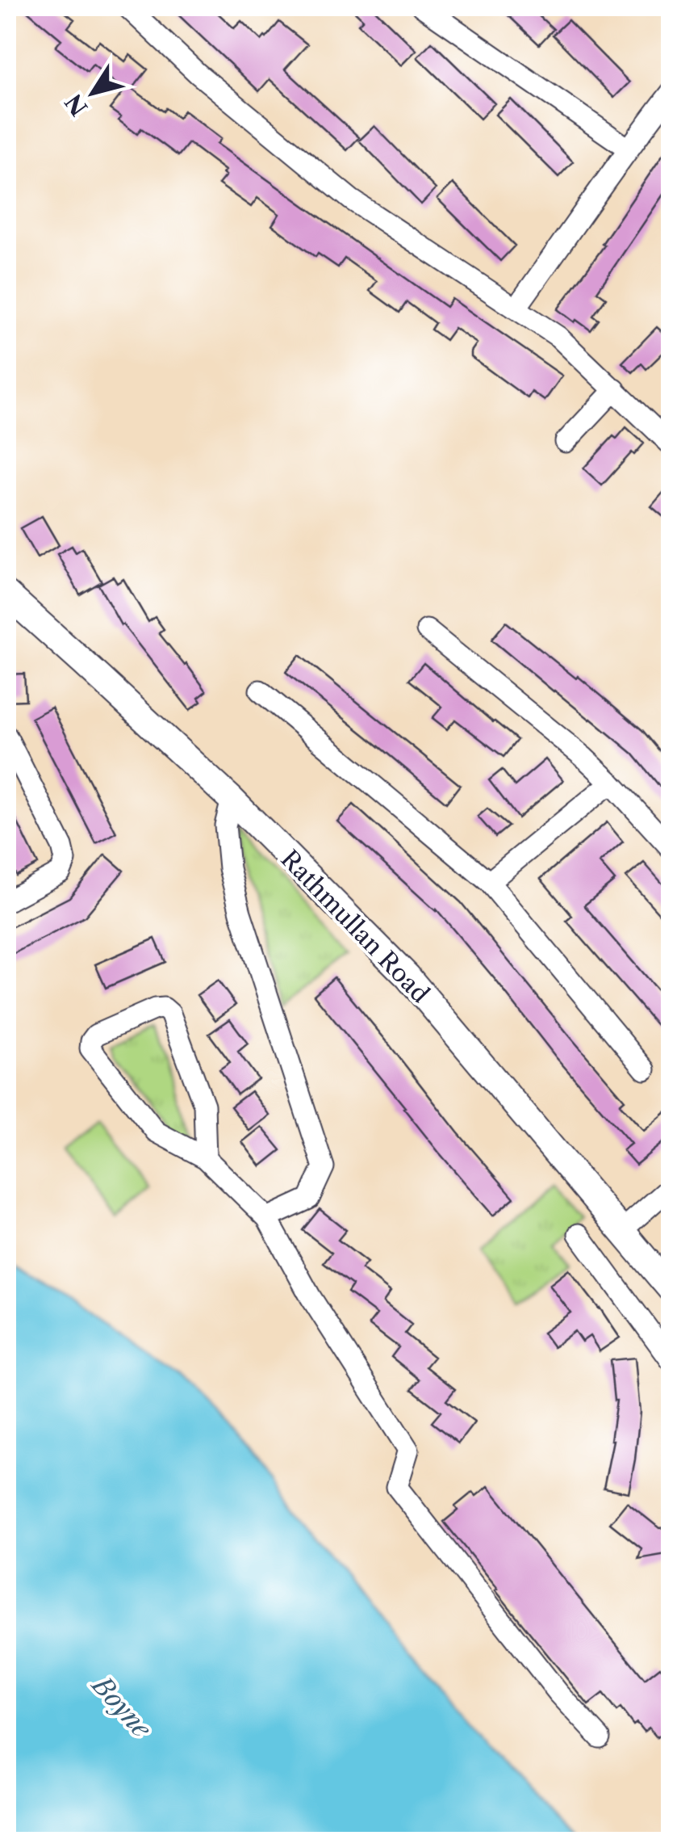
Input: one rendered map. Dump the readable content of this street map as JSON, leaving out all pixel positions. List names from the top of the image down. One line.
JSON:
{"streets":{"street":["Rathmullan Road"]},"water":["Boyne"],"north":"bottom left"}
